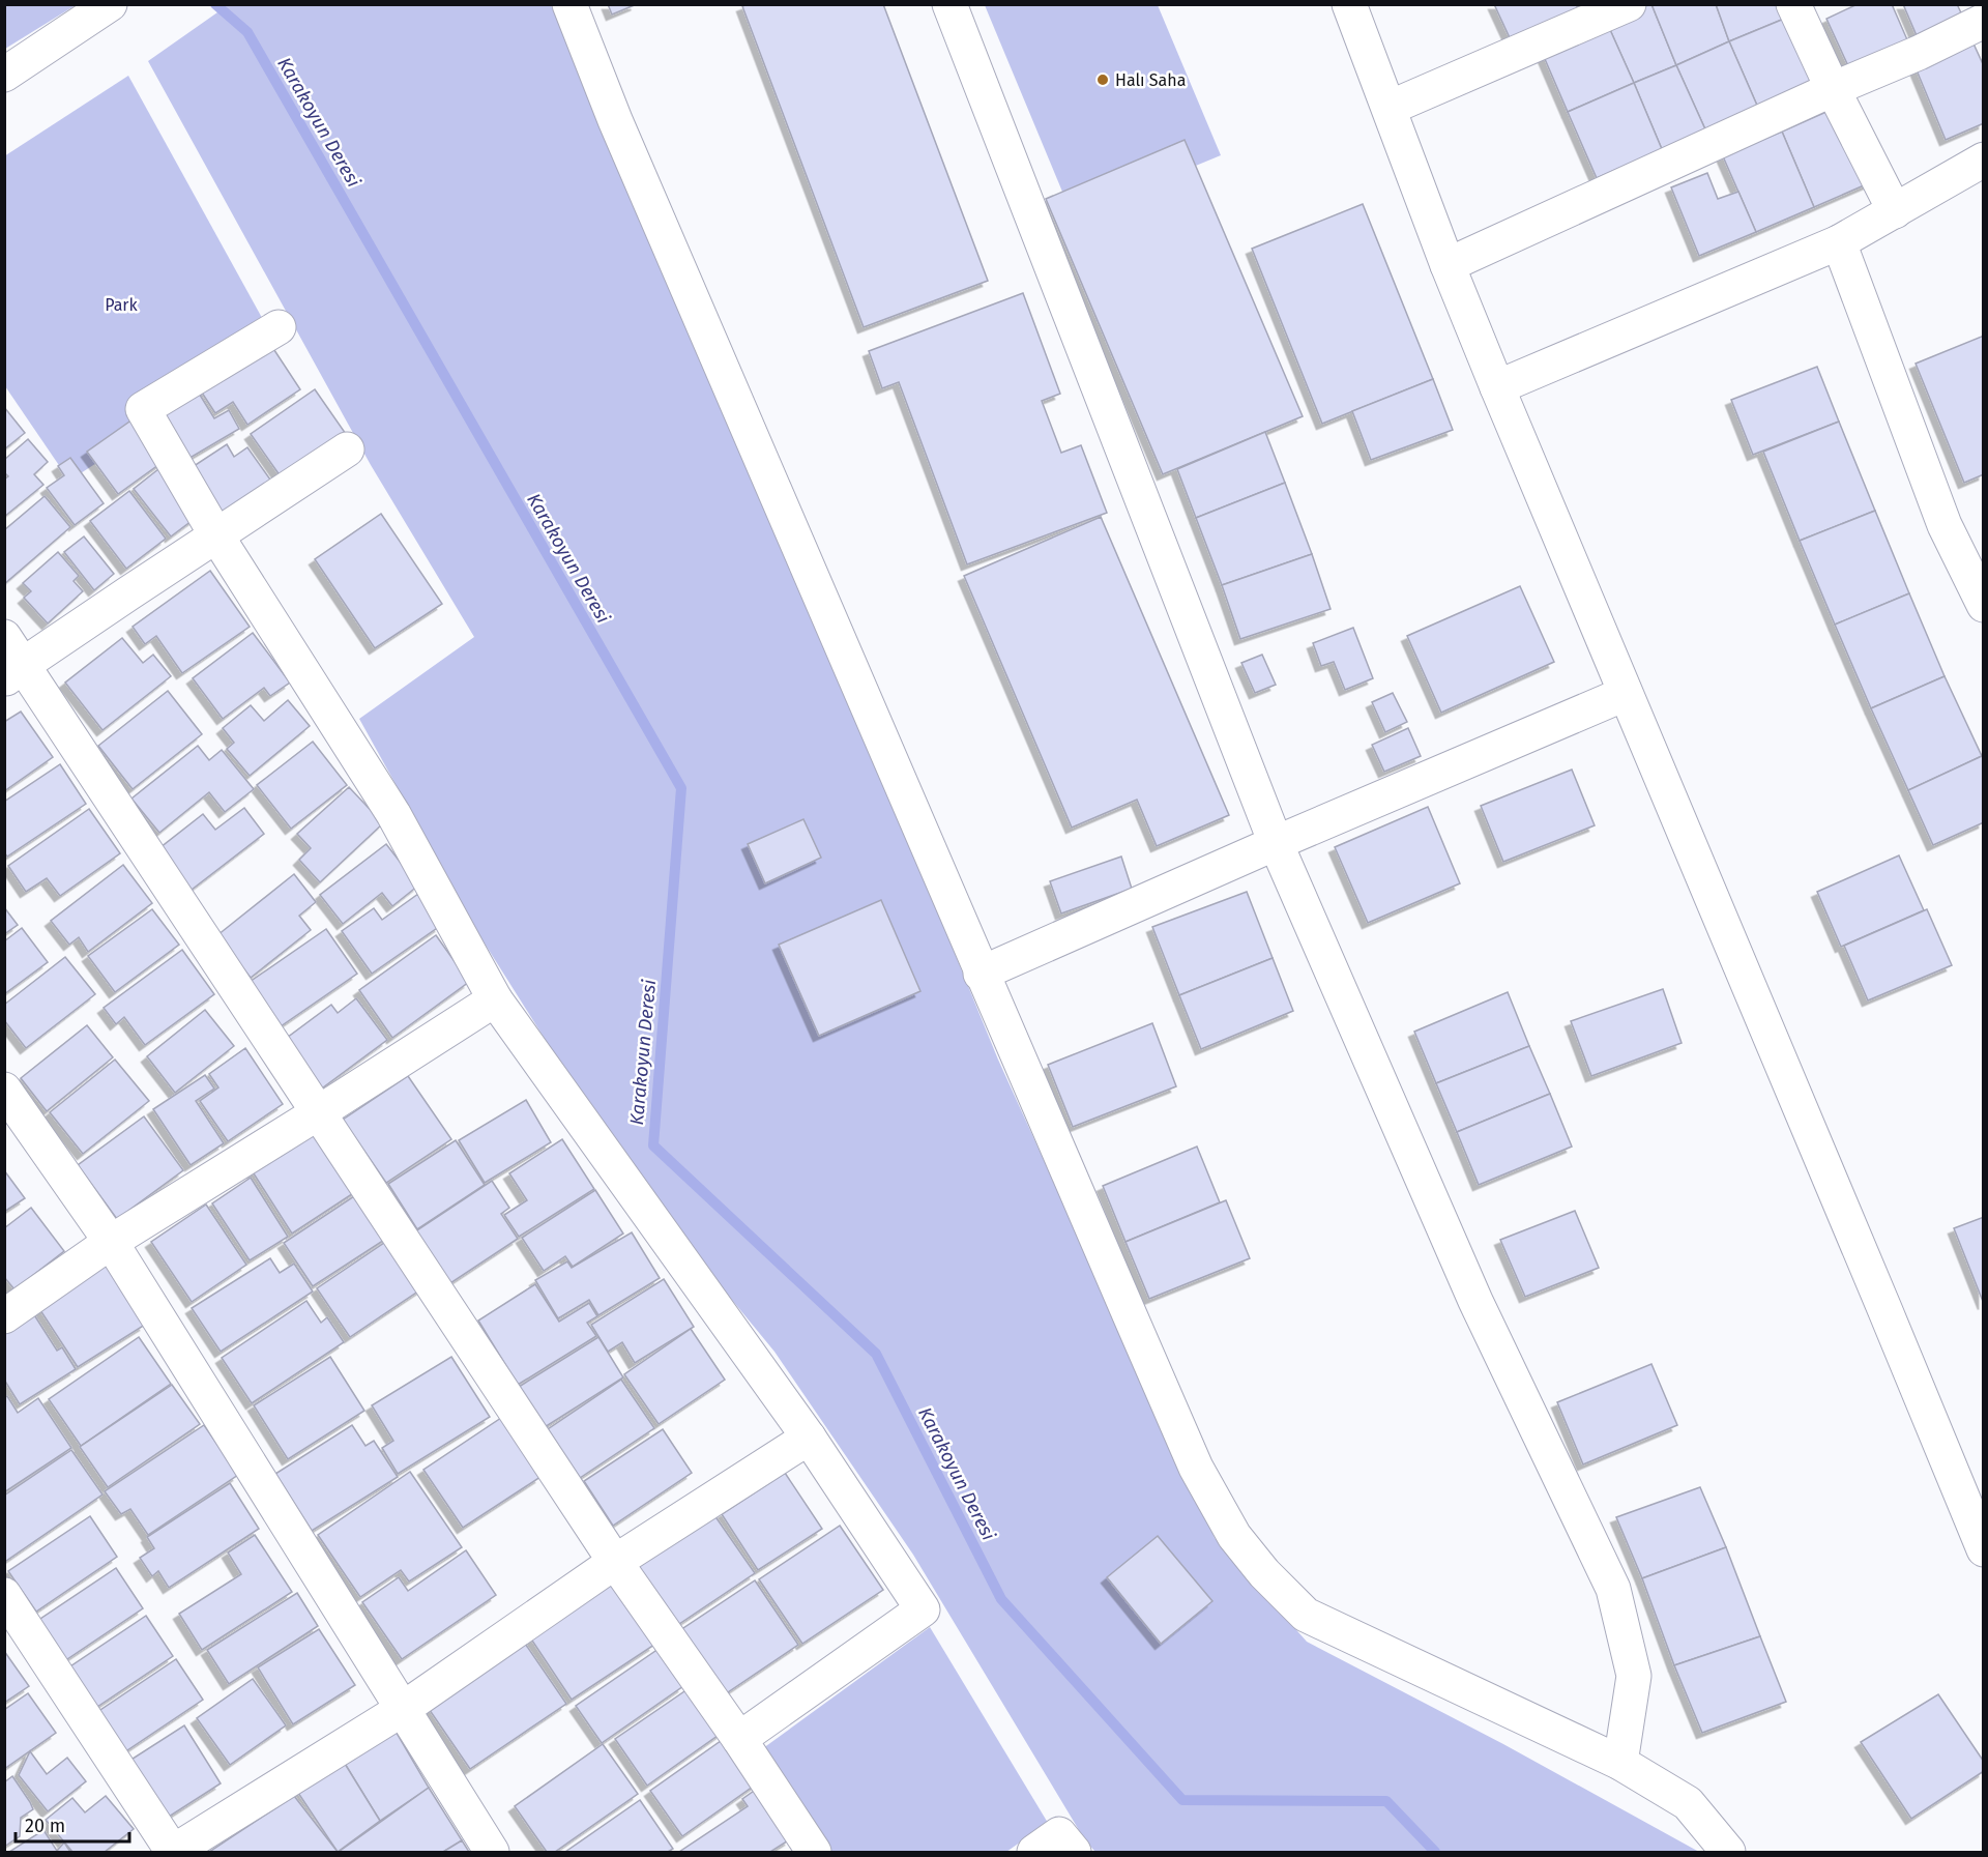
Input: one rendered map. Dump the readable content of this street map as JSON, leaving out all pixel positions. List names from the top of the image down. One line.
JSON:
{"water":["Karakoyun Deresi"],"parks":["Park"],"places":["Halı Saha"],"scale_bar":"20 m"}
